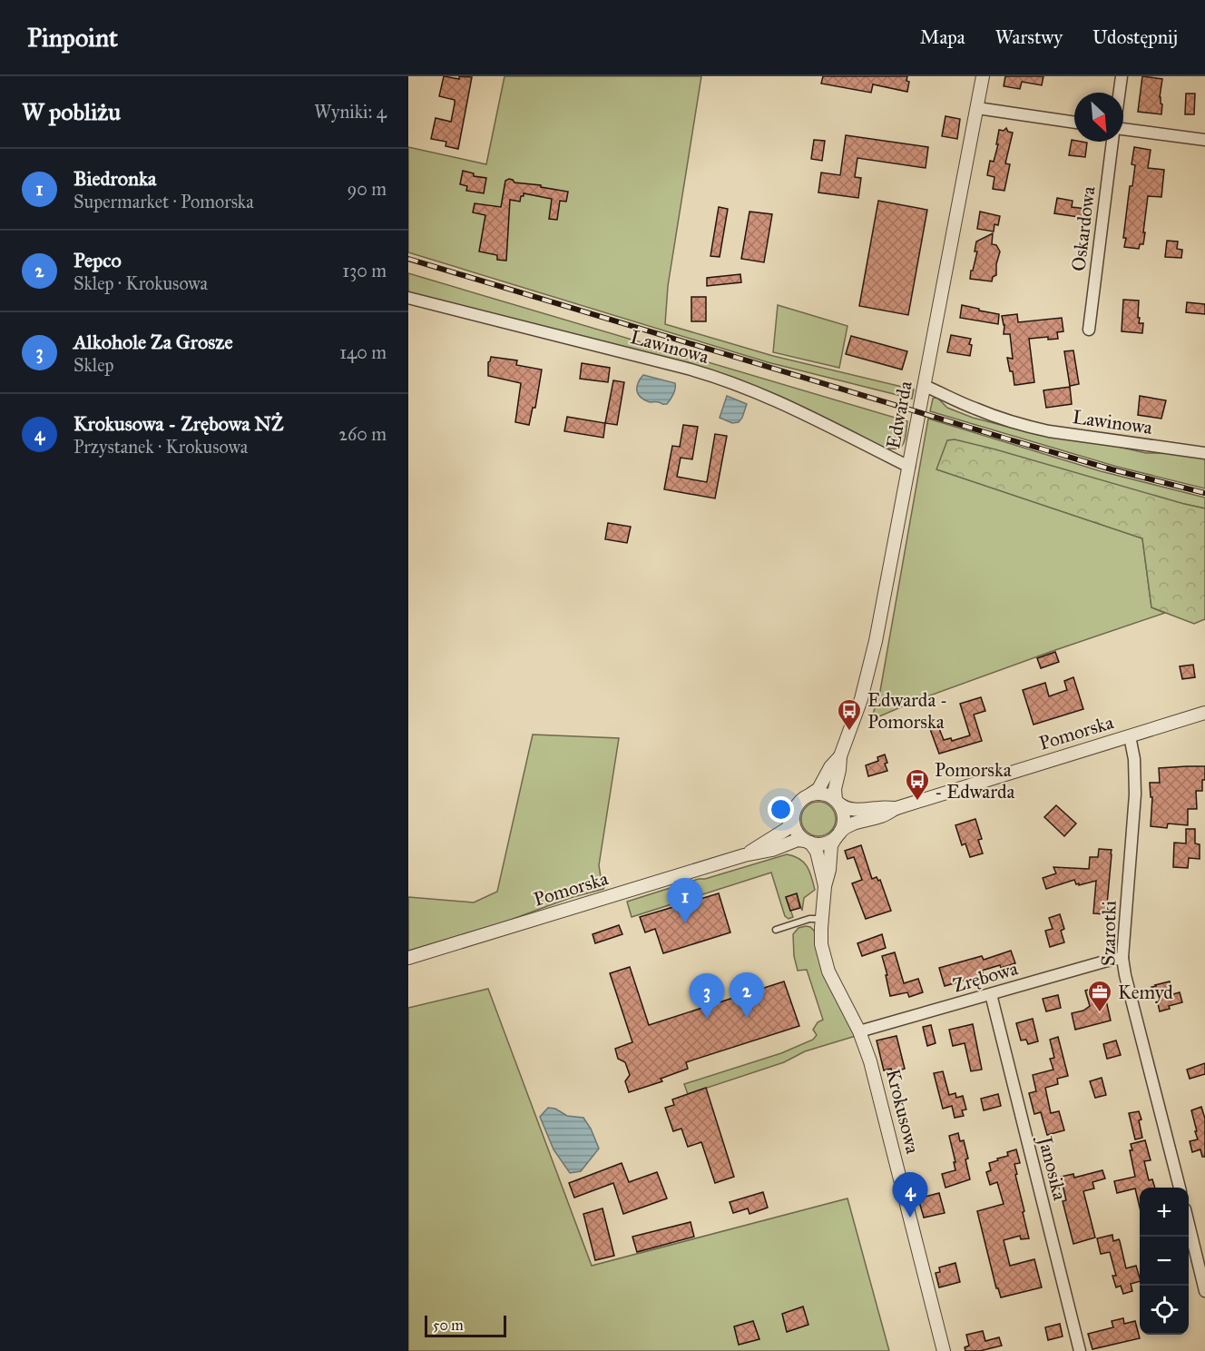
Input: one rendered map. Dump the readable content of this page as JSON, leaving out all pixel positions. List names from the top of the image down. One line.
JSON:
{"streets":{"street":["Oskardowa","Lawinowa","Edwarda","Pomorska","Szarotki","Zrębowa","Krokusowa","Janosika"]},"crossings":[["Lawinowa","Edwarda"],["Edwarda","Pomorska"],["Edwarda","Krokusowa"],["Pomorska","Szarotki"],["Pomorska","Krokusowa"],["Szarotki","Zrębowa"],["Zrębowa","Krokusowa"],["Zrębowa","Janosika"]],"places":{"bus stop":["Edwarda - Pomorska","Pomorska - Edwarda"],"office":["Kemyd"]},"scale_bar":"50 m","north":"bottom right","page":{"header":"Pinpoint","nav":["Mapa","Warstwy","Udostępnij"],"heading":["W pobliżu","Wyniki: 4"],"list":[{"mark":"1","name":"Biedronka","note":"Supermarket · Pomorska","value":"90 m"},{"mark":"2","name":"Pepco","note":"Sklep · Krokusowa","value":"130 m"},{"mark":"3","name":"Alkohole Za Grosze","note":"Sklep","value":"140 m"},{"mark":"4","name":"Krokusowa - Zrębowa NŻ","note":"Przystanek · Krokusowa","value":"260 m"}],"pins":["1","2","3","4"],"map_buttons":["+","−"],"scale":"50 m"}}
